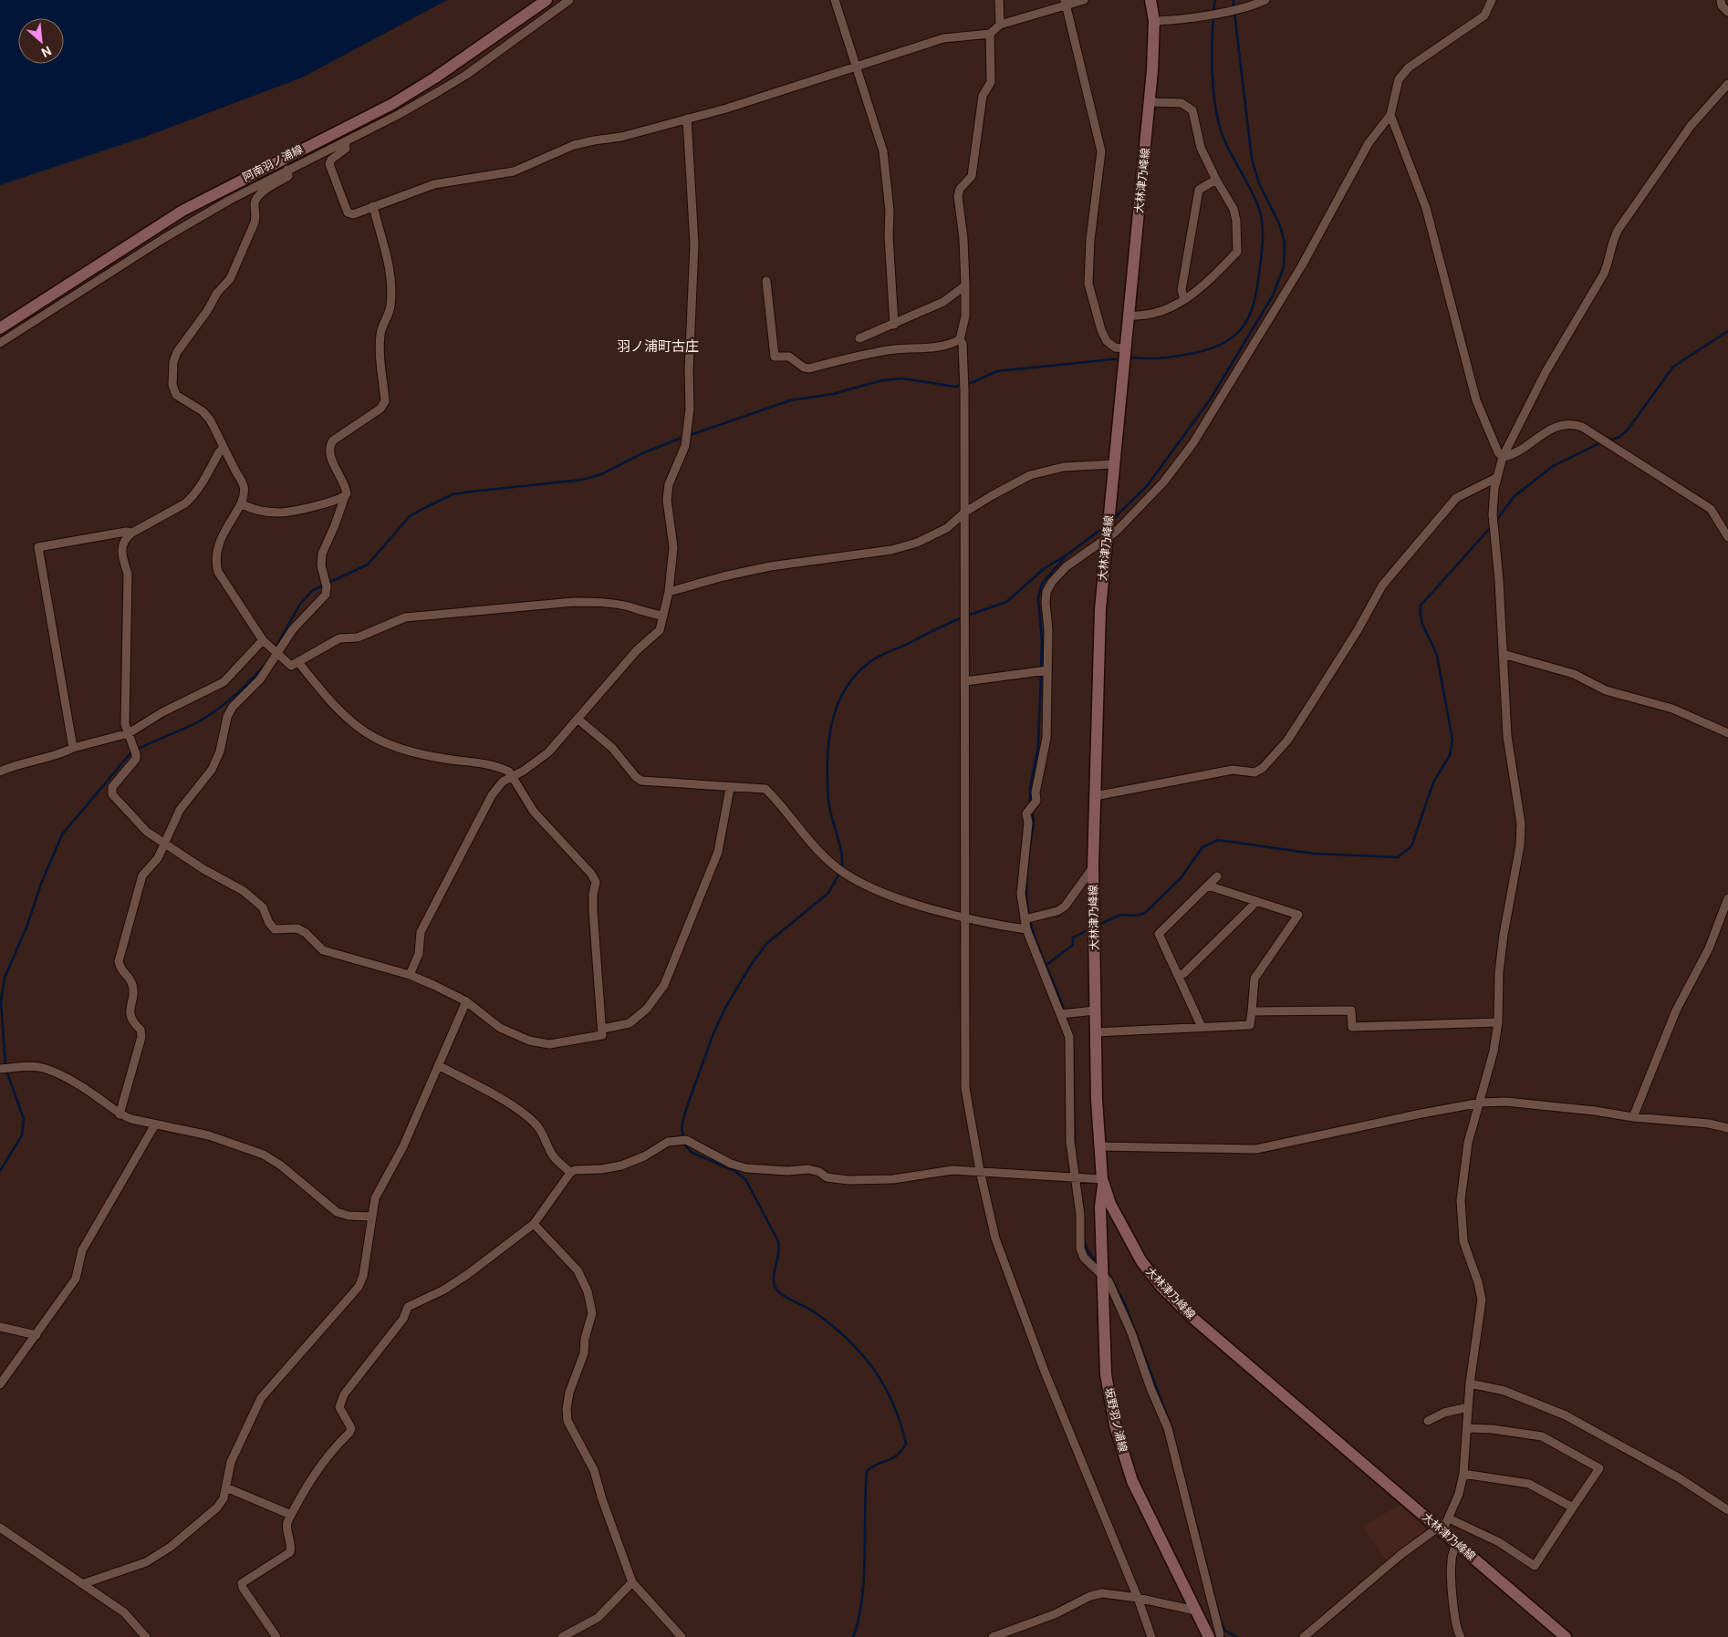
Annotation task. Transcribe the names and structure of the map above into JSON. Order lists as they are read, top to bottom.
{
  "streets": {
    "main road": ["阿南羽ノ浦線", "大林津乃峰線", "坂野羽ノ浦線"]
  },
  "crossings": [
    ["大林津乃峰線", "坂野羽ノ浦線"]
  ],
  "districts": ["羽ノ浦町古庄"],
  "north": "bottom right"
}
